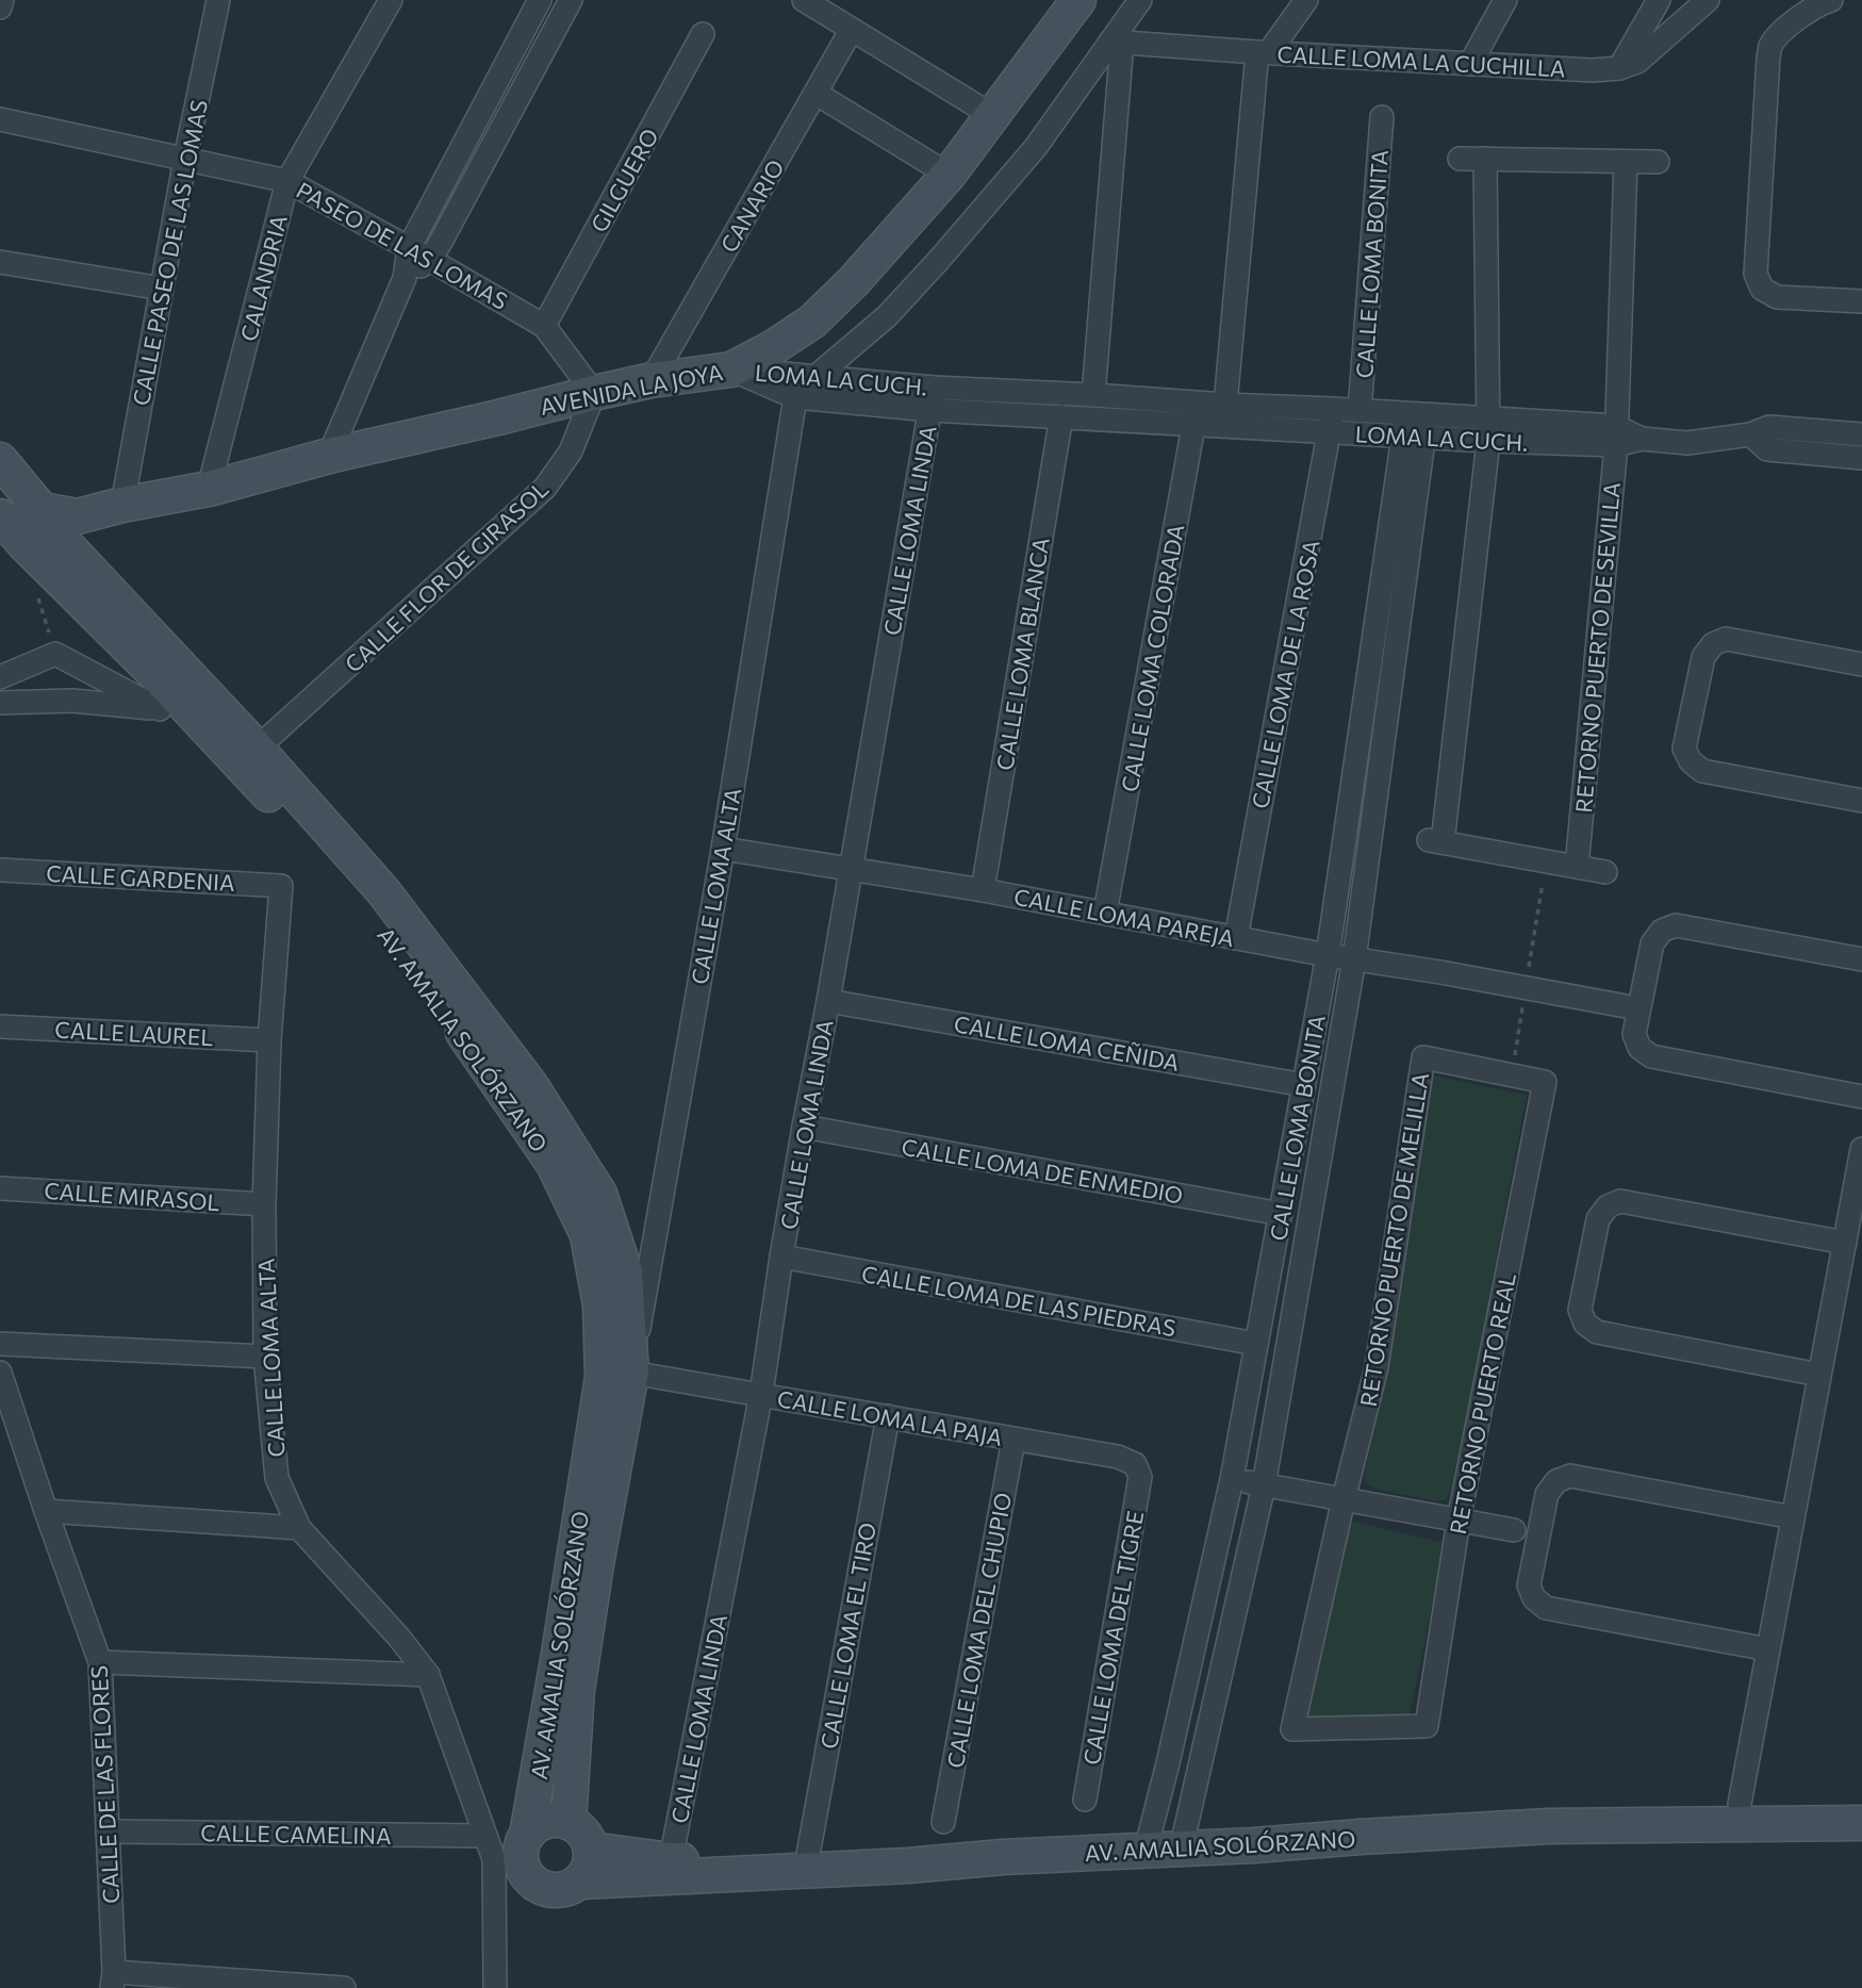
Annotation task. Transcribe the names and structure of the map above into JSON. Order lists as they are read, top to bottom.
{
  "streets": {
    "main road": ["AVENIDA LA JOYA", "AV. AMALIA SOLÓRZANO"],
    "street": [
      "CALLE LOMA LA CUCHILLA",
      "GILGUERO",
      "CANARIO",
      "PASEO DE LAS LOMAS",
      "CALLE PASEO DE LAS LOMAS",
      "CALLE LOMA BONITA",
      "CALANDRIA",
      "LOMA LA CUCH.",
      "CALLE LOMA LINDA",
      "CALLE FLOR DE GIRASOL",
      "RETORNO PUERTO DE SEVILLA",
      "CALLE LOMA BLANCA",
      "CALLE LOMA COLORADA",
      "CALLE LOMA DE LA ROSA",
      "CALLE GARDENIA",
      "CALLE LOMA ALTA",
      "CALLE LOMA PAREJA",
      "CALLE LAUREL",
      "CALLE LOMA CEÑIDA",
      "CALLE LOMA DE ENMEDIO",
      "CALLE MIRASOL",
      "RETORNO PUERTO DE MELILLA",
      "CALLE LOMA DE LAS PIEDRAS",
      "RETORNO PUERTO REAL",
      "CALLE LOMA LA PAJA",
      "CALLE LOMA DEL CHUPIO",
      "CALLE LOMA EL TIRO",
      "CALLE LOMA DEL TIGRE",
      "CALLE DE LAS FLORES",
      "CALLE CAMELINA"
    ]
  },
  "crossings": [
    ["GILGUERO", "PASEO DE LAS LOMAS"],
    ["CANARIO", "AVENIDA LA JOYA"],
    ["PASEO DE LAS LOMAS", "CALLE PASEO DE LAS LOMAS"],
    ["PASEO DE LAS LOMAS", "CALANDRIA"],
    ["PASEO DE LAS LOMAS", "AVENIDA LA JOYA"],
    ["PASEO DE LAS LOMAS", "CALLE FLOR DE GIRASOL"],
    ["CALLE PASEO DE LAS LOMAS", "AVENIDA LA JOYA"],
    ["CALLE LOMA BONITA", "LOMA LA CUCH."],
    ["CALLE LOMA BONITA", "CALLE LOMA PAREJA"],
    ["CALLE LOMA BONITA", "AV. AMALIA SOLÓRZANO"],
    ["CALLE LOMA BONITA", "CALLE LOMA CEÑIDA"],
    ["CALLE LOMA BONITA", "CALLE LOMA DE ENMEDIO"],
    ["CALLE LOMA BONITA", "CALLE LOMA DE LAS PIEDRAS"],
    ["CALANDRIA", "AVENIDA LA JOYA"],
    ["LOMA LA CUCH.", "AVENIDA LA JOYA"],
    ["LOMA LA CUCH.", "CALLE LOMA LINDA"],
    ["LOMA LA CUCH.", "RETORNO PUERTO DE SEVILLA"],
    ["LOMA LA CUCH.", "CALLE LOMA BLANCA"],
    ["LOMA LA CUCH.", "CALLE LOMA COLORADA"],
    ["LOMA LA CUCH.", "CALLE LOMA DE LA ROSA"],
    ["LOMA LA CUCH.", "CALLE LOMA ALTA"],
    ["AVENIDA LA JOYA", "CALLE FLOR DE GIRASOL"],
    ["AVENIDA LA JOYA", "AV. AMALIA SOLÓRZANO"],
    ["CALLE LOMA LINDA", "CALLE LOMA PAREJA"],
    ["CALLE LOMA LINDA", "AV. AMALIA SOLÓRZANO"],
    ["CALLE LOMA LINDA", "CALLE LOMA CEÑIDA"],
    ["CALLE LOMA LINDA", "CALLE LOMA DE ENMEDIO"],
    ["CALLE LOMA LINDA", "CALLE LOMA DE LAS PIEDRAS"],
    ["CALLE LOMA LINDA", "CALLE LOMA LA PAJA"],
    ["CALLE LOMA BLANCA", "CALLE LOMA PAREJA"],
    ["CALLE LOMA COLORADA", "CALLE LOMA PAREJA"],
    ["CALLE LOMA DE LA ROSA", "CALLE LOMA PAREJA"],
    ["CALLE GARDENIA", "CALLE LOMA ALTA"],
    ["CALLE LOMA ALTA", "CALLE LOMA PAREJA"],
    ["CALLE LOMA ALTA", "CALLE LAUREL"],
    ["CALLE LOMA ALTA", "AV. AMALIA SOLÓRZANO"],
    ["CALLE LOMA ALTA", "CALLE MIRASOL"],
    ["CALLE LOMA ALTA", "CALLE LOMA LA PAJA"],
    ["CALLE LOMA ALTA", "CALLE CAMELINA"],
    ["AV. AMALIA SOLÓRZANO", "CALLE LOMA LA PAJA"],
    ["AV. AMALIA SOLÓRZANO", "CALLE LOMA EL TIRO"],
    ["RETORNO PUERTO DE MELILLA", "RETORNO PUERTO REAL"],
    ["CALLE LOMA LA PAJA", "CALLE LOMA DEL CHUPIO"],
    ["CALLE LOMA LA PAJA", "CALLE LOMA EL TIRO"],
    ["CALLE LOMA LA PAJA", "CALLE LOMA DEL TIGRE"],
    ["CALLE DE LAS FLORES", "CALLE CAMELINA"]
  ]
}
